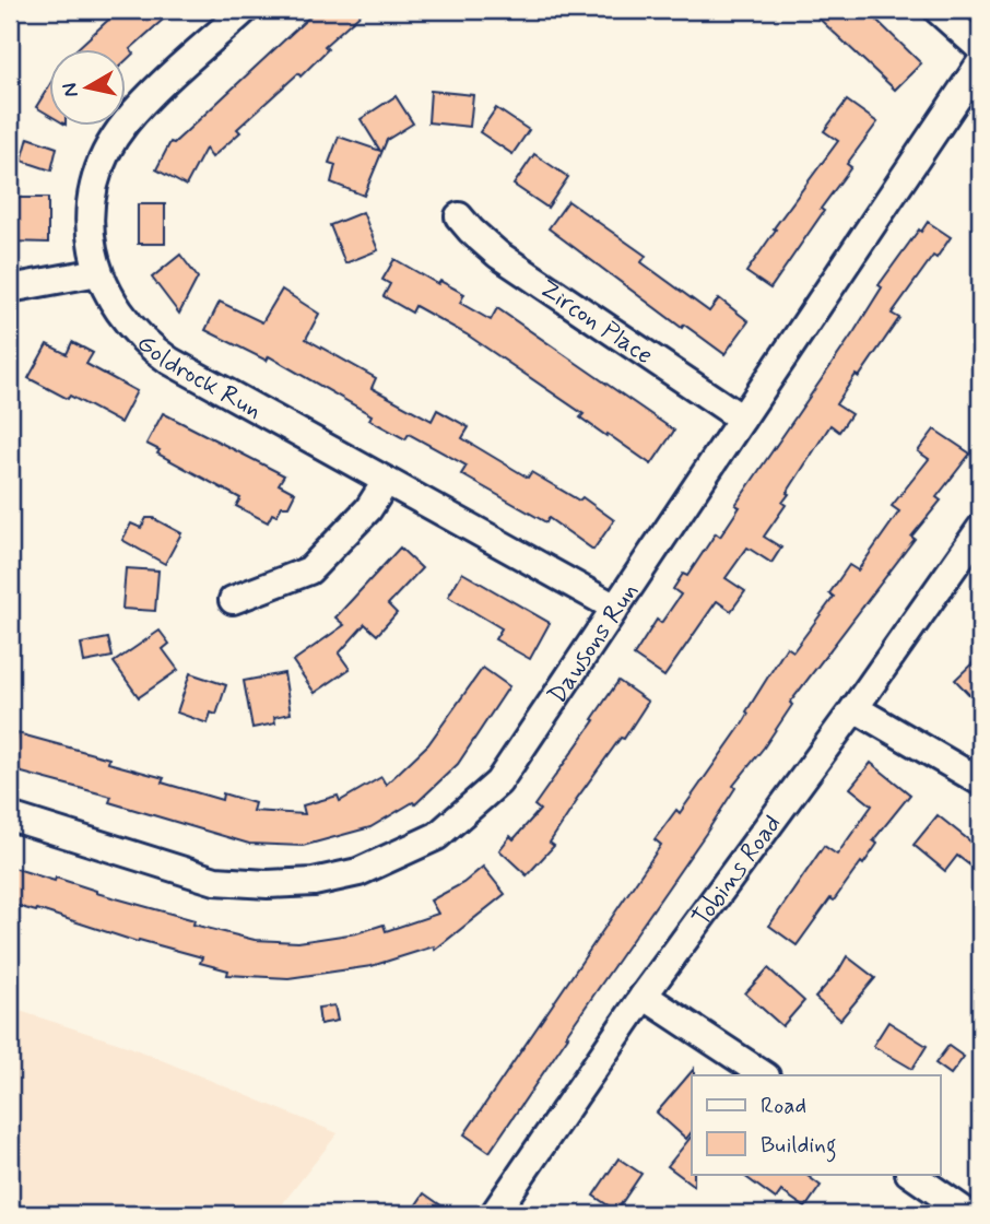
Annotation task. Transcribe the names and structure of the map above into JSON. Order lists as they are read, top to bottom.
{
  "streets": {
    "street": [
      "Zircon Place",
      "Goldrock Run",
      "Dawsons Run",
      "Tobins Road"
    ]
  },
  "crossings": [
    ["Zircon Place", "Dawsons Run"],
    ["Goldrock Run", "Dawsons Run"]
  ],
  "legend": ["Road", "Building"],
  "north": "left"
}
